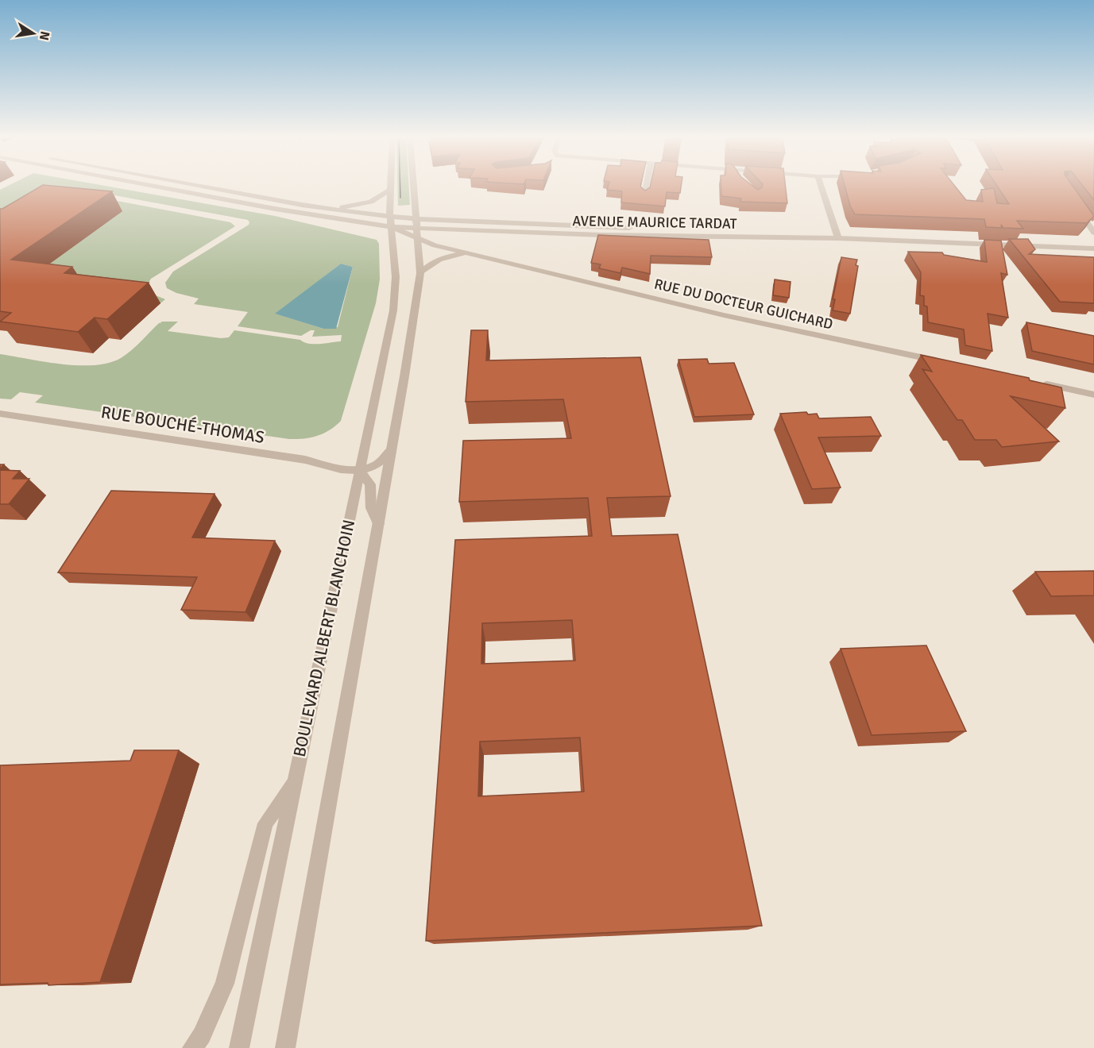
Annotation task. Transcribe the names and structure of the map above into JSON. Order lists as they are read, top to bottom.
{
  "streets": {
    "street": [
      "AVENUE MAURICE TARDAT",
      "RUE DU DOCTEUR GUICHARD",
      "RUE BOUCHÉ-THOMAS",
      "BOULEVARD ALBERT BLANCHOIN"
    ]
  },
  "crossings": [
    ["AVENUE MAURICE TARDAT", "RUE DU DOCTEUR GUICHARD"],
    ["AVENUE MAURICE TARDAT", "BOULEVARD ALBERT BLANCHOIN"],
    ["RUE DU DOCTEUR GUICHARD", "BOULEVARD ALBERT BLANCHOIN"],
    ["RUE BOUCHÉ-THOMAS", "BOULEVARD ALBERT BLANCHOIN"]
  ],
  "north": "right"
}
